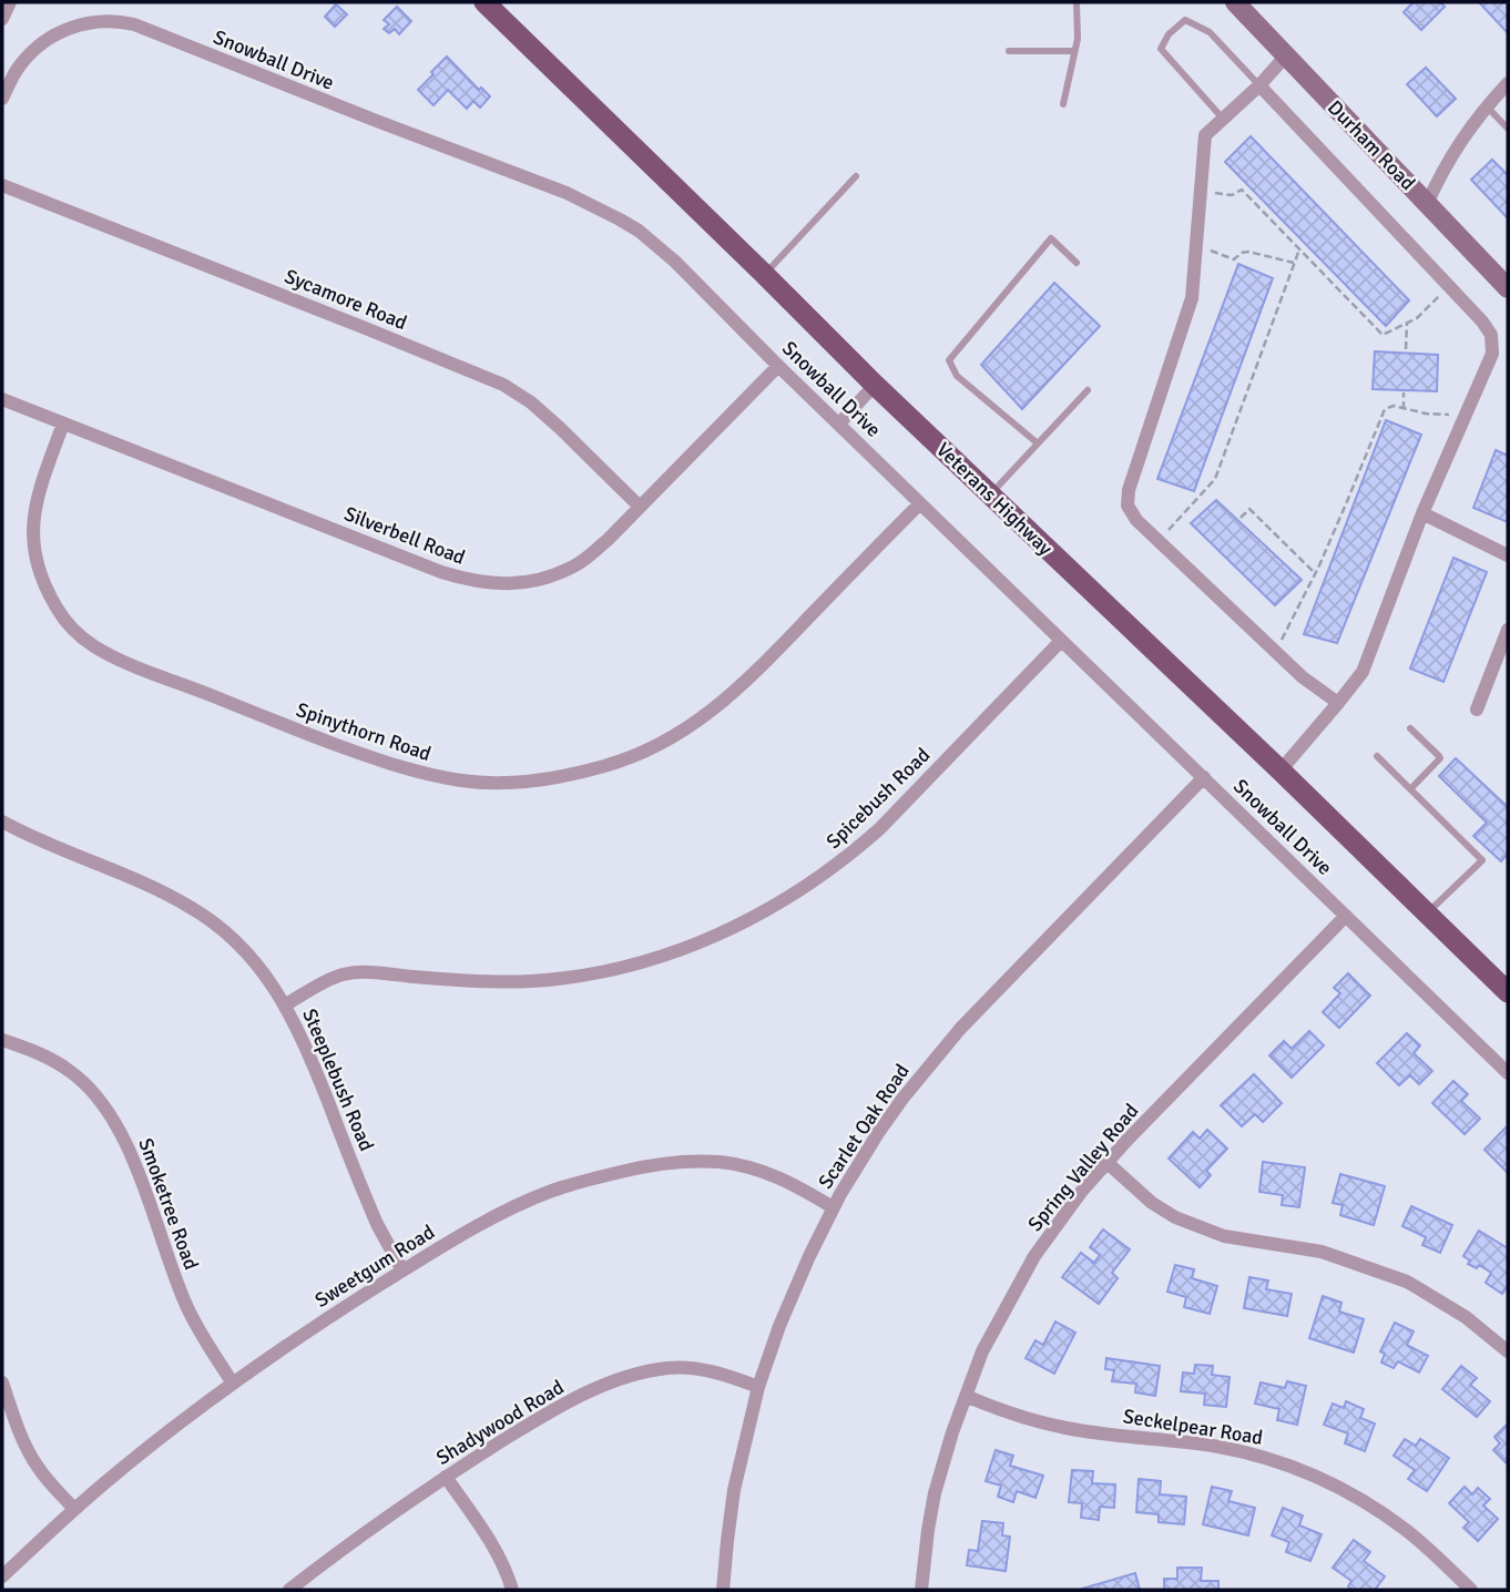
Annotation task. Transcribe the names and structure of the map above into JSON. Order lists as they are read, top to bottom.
{
  "streets": {
    "main road": ["Durham Road", "Veterans Highway"],
    "street": [
      "Snowball Drive",
      "Sycamore Road",
      "Silverbell Road",
      "Spinythorn Road",
      "Spicebush Road",
      "Steeplebush Road",
      "Scarlet Oak Road",
      "Spring Valley Road",
      "Smoketree Road",
      "Sweetgum Road",
      "Shadywood Road",
      "Seckelpear Road"
    ]
  },
  "crossings": [
    ["Snowball Drive", "Silverbell Road"],
    ["Snowball Drive", "Spinythorn Road"],
    ["Snowball Drive", "Spicebush Road"],
    ["Snowball Drive", "Scarlet Oak Road"],
    ["Snowball Drive", "Spring Valley Road"],
    ["Sycamore Road", "Silverbell Road"],
    ["Silverbell Road", "Spinythorn Road"],
    ["Spicebush Road", "Steeplebush Road"],
    ["Steeplebush Road", "Sweetgum Road"],
    ["Scarlet Oak Road", "Sweetgum Road"],
    ["Scarlet Oak Road", "Shadywood Road"],
    ["Spring Valley Road", "Seckelpear Road"],
    ["Smoketree Road", "Sweetgum Road"]
  ]
}
